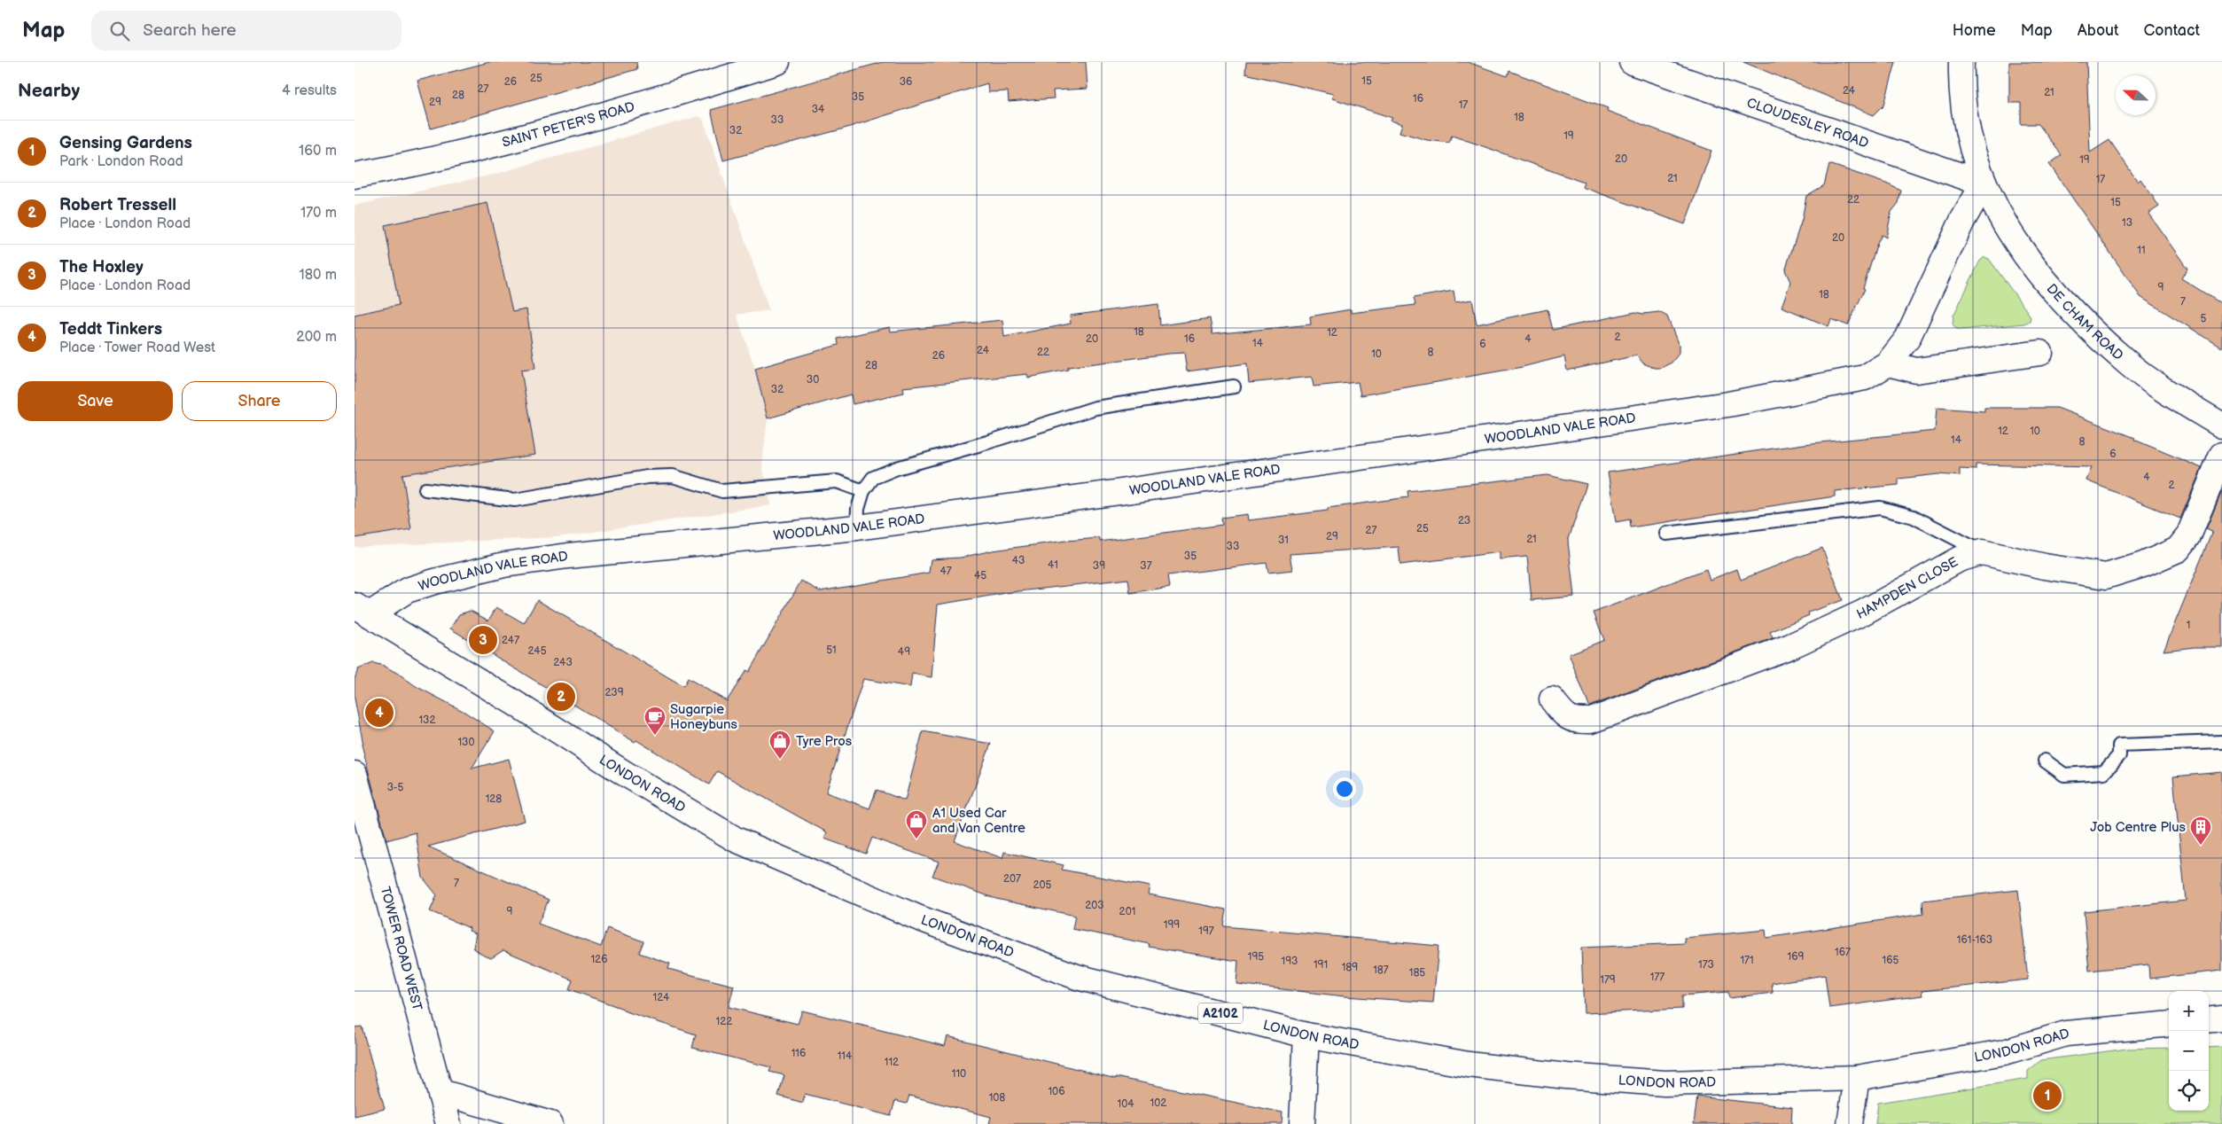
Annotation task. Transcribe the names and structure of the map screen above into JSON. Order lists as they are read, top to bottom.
{
  "streets": {
    "street": [
      "CLOUDESLEY ROAD",
      "SAINT PETER'S ROAD",
      "DE CHAM ROAD",
      "WOODLAND VALE ROAD",
      "HAMPDEN CLOSE",
      "LONDON ROAD",
      "TOWER ROAD WEST",
      "A2102"
    ]
  },
  "crossings": [
    ["CLOUDESLEY ROAD", "DE CHAM ROAD"],
    ["WOODLAND VALE ROAD", "LONDON ROAD"]
  ],
  "places": {
    "cafe": ["Sugarpie Honeybuns"],
    "shop": ["Tyre Pros", "A1 Used Car and Van Centre"],
    "building": ["Job Centre Plus"]
  },
  "house_numbers": [
    "25",
    "15",
    "26",
    "36",
    "27",
    "24",
    "21",
    "28",
    "35",
    "16",
    "29",
    "17",
    "34",
    "18",
    "33",
    "32",
    "19",
    "20",
    "19",
    "21",
    "17",
    "22",
    "15",
    "13",
    "20",
    "11",
    "9",
    "18",
    "7",
    "5",
    "18",
    "12",
    "2",
    "20",
    "16",
    "4",
    "14",
    "6",
    "24",
    "22",
    "8",
    "10",
    "26",
    "28",
    "30",
    "32",
    "12",
    "10",
    "14",
    "8",
    "6",
    "4",
    "2",
    "23",
    "25",
    "27",
    "29",
    "21",
    "31",
    "33",
    "35",
    "43",
    "41",
    "39",
    "37",
    "47",
    "45",
    "1",
    "247",
    "51",
    "245",
    "49",
    "243",
    "239",
    "132",
    "130",
    "3-5",
    "128",
    "207",
    "7",
    "205",
    "203",
    "9",
    "201",
    "199",
    "197",
    "161-163",
    "167",
    "195",
    "169",
    "126",
    "171",
    "165",
    "193",
    "191",
    "173",
    "189",
    "187",
    "185",
    "177",
    "179",
    "124",
    "122",
    "116",
    "114",
    "112",
    "110",
    "106",
    "108",
    "102",
    "104"
  ],
  "north": "left",
  "page": {
    "header": "Map",
    "search": "Search here",
    "nav": [
      "Home",
      "Map",
      "About",
      "Contact"
    ],
    "heading": ["Nearby", "4 results"],
    "list": [
      {
        "mark": "1",
        "name": "Gensing Gardens",
        "note": "Park · London Road",
        "value": "160 m"
      },
      {
        "mark": "2",
        "name": "Robert Tressell",
        "note": "Place · London Road",
        "value": "170 m"
      },
      {
        "mark": "3",
        "name": "The Hoxley",
        "note": "Place · London Road",
        "value": "180 m"
      },
      {
        "mark": "4",
        "name": "Teddt Tinkers",
        "note": "Place · Tower Road West",
        "value": "200 m"
      }
    ],
    "buttons": ["Save", "Share"],
    "pins": [
      "3",
      "2",
      "4",
      "1"
    ],
    "map_buttons": ["+", "−"]
  }
}
